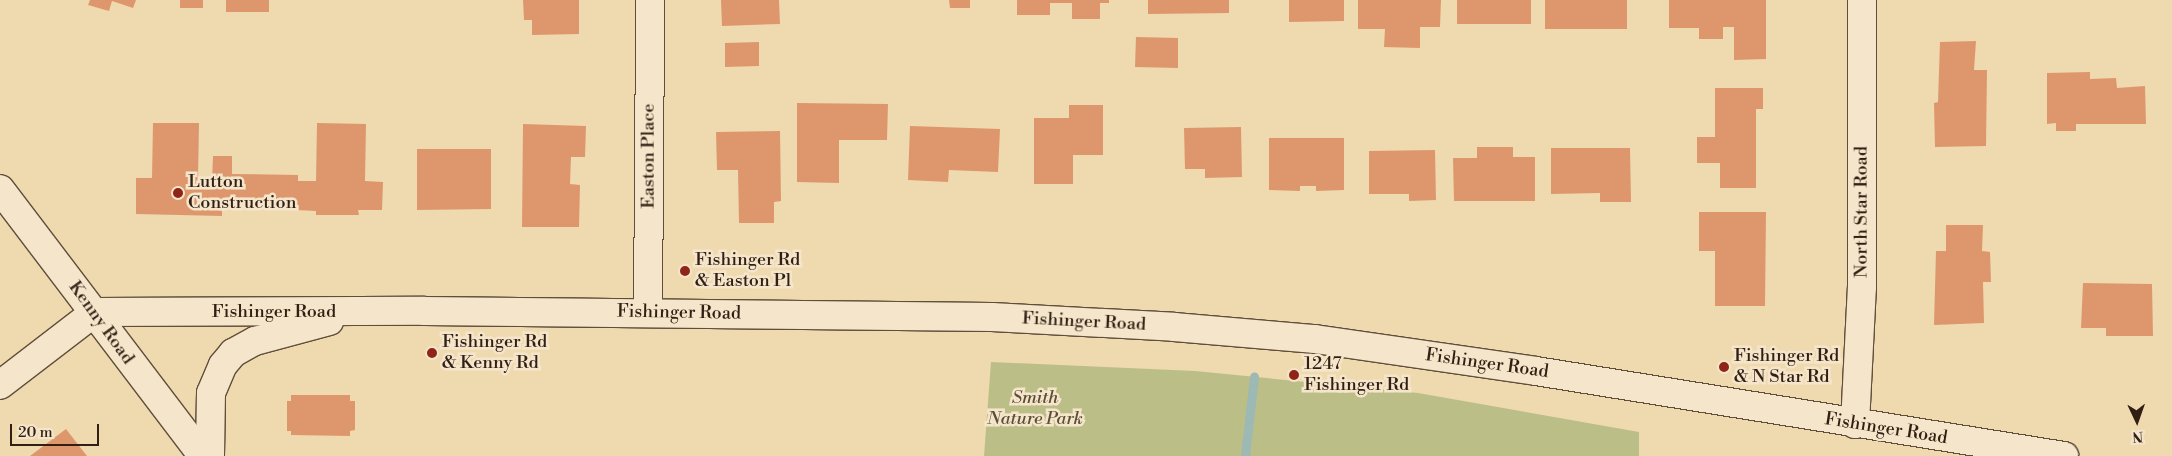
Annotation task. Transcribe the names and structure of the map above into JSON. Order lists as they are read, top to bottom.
{
  "streets": {
    "main road": [
      "Easton Place",
      "North Star Road",
      "Fishinger Road",
      "Kenny Road"
    ]
  },
  "crossings": [
    ["Easton Place", "Fishinger Road"],
    ["North Star Road", "Fishinger Road"],
    ["Fishinger Road", "Kenny Road"]
  ],
  "parks": ["Smith Nature Park"],
  "places": [
    "Lutton Construction",
    "Fishinger Rd & Easton Pl",
    "Fishinger Rd & Kenny Rd",
    "Fishinger Rd & N Star Rd",
    "1247 Fishinger Rd"
  ],
  "scale_bar": "20 m",
  "north": "bottom"
}
